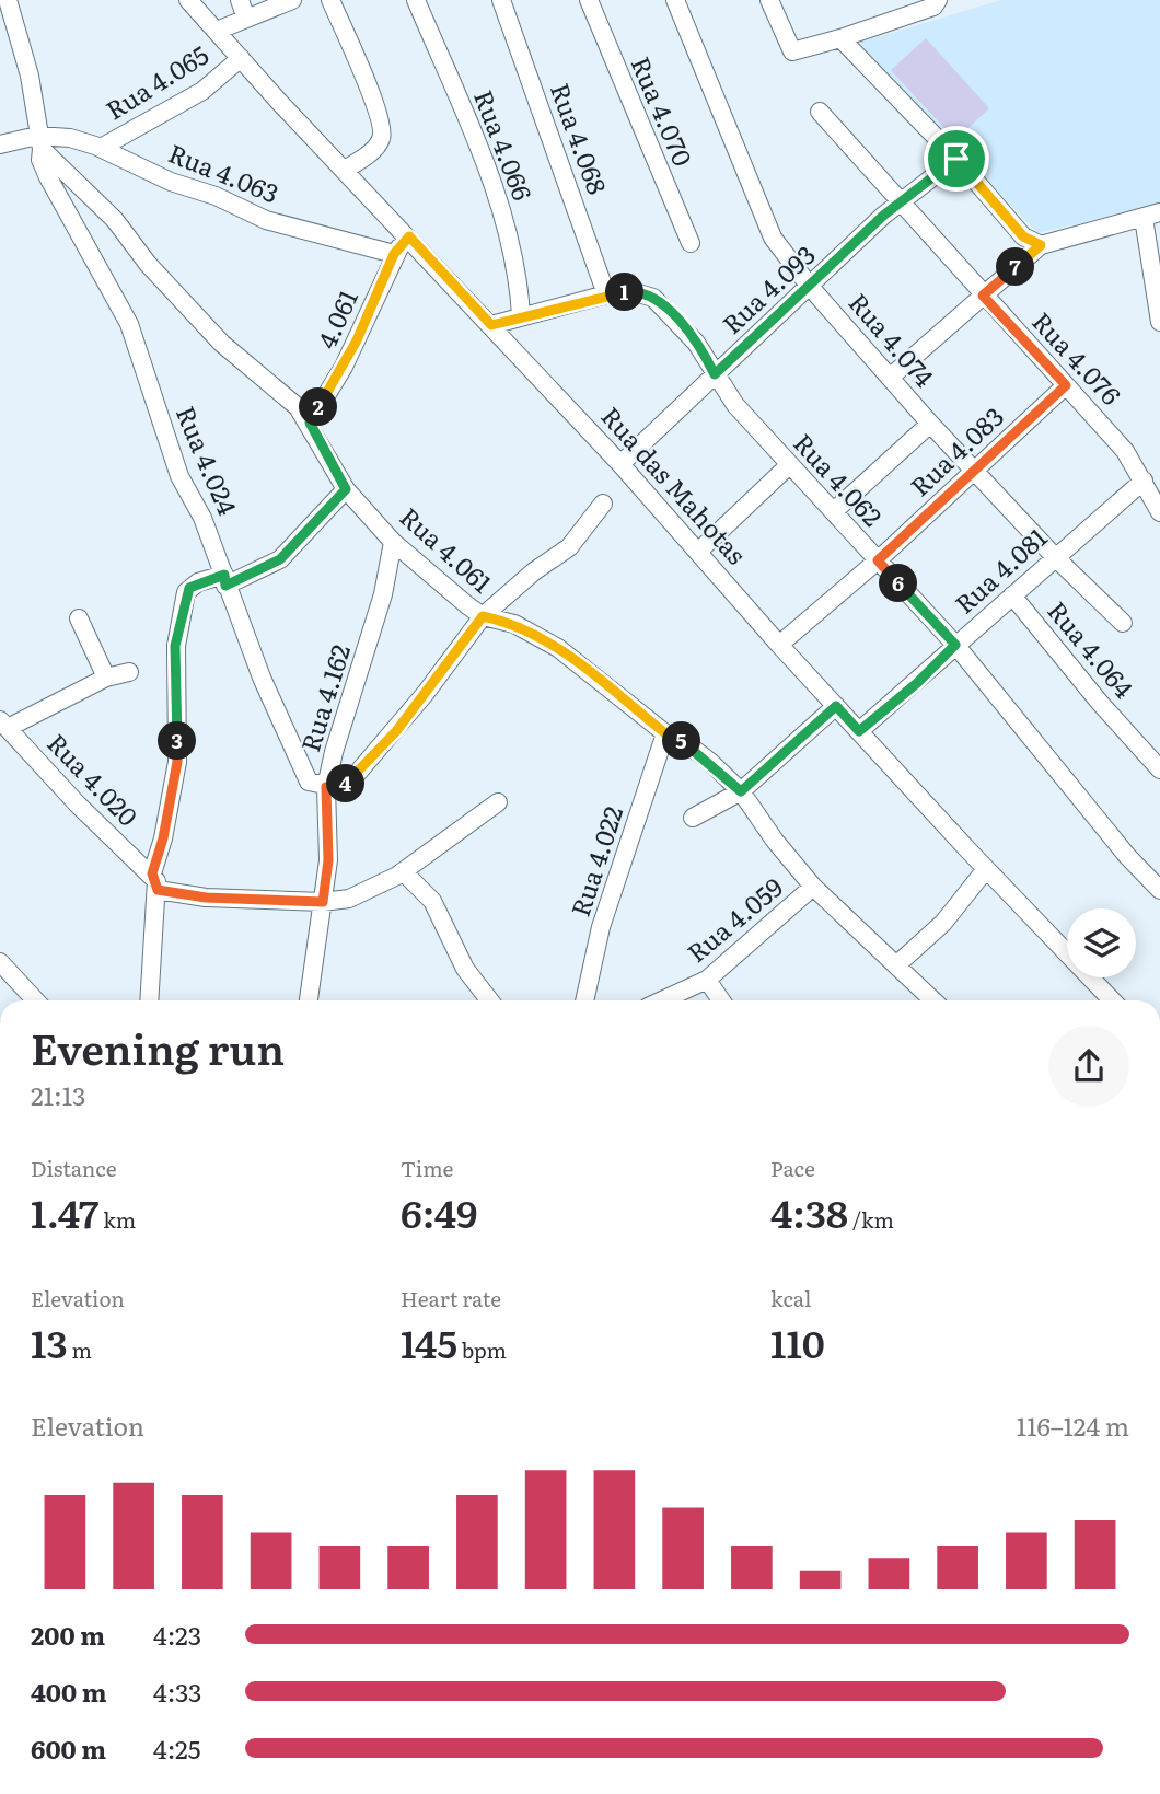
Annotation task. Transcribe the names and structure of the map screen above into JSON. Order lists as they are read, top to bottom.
{
  "streets": {
    "street": [
      "Rua 4.065",
      "Rua 4.070",
      "Rua 4.068",
      "Rua 4.066",
      "Rua 4.063",
      "Rua 4.093",
      "4.061",
      "Rua 4.074",
      "Rua 4.076",
      "Rua 4.083",
      "Rua 4.024",
      "Rua 4.062",
      "Rua das Mahotas",
      "Rua 4.061",
      "Rua 4.081",
      "Rua 4.064",
      "Rua 4.162",
      "Rua 4.020",
      "Rua 4.022",
      "Rua 4.059"
    ]
  },
  "crossings": [
    ["Rua 4.065", "Rua 4.063"],
    ["Rua 4.065", "Rua das Mahotas"],
    ["Rua 4.068", "Rua 4.062"],
    ["Rua 4.066", "Rua 4.062"],
    ["Rua 4.063", "4.061"],
    ["Rua 4.063", "Rua 4.024"],
    ["Rua 4.063", "Rua 4.061"],
    ["Rua 4.093", "Rua 4.074"],
    ["Rua 4.093", "Rua 4.076"],
    ["Rua 4.093", "Rua 4.062"],
    ["Rua 4.093", "Rua das Mahotas"],
    ["4.061", "Rua das Mahotas"],
    ["4.061", "Rua 4.061"],
    ["Rua 4.074", "Rua 4.083"],
    ["Rua 4.074", "Rua 4.081"],
    ["Rua 4.076", "Rua 4.083"],
    ["Rua 4.076", "Rua 4.081"],
    ["Rua 4.083", "Rua 4.062"],
    ["Rua 4.083", "Rua das Mahotas"],
    ["Rua 4.024", "Rua 4.061"],
    ["Rua 4.024", "Rua 4.162"],
    ["Rua 4.062", "Rua das Mahotas"],
    ["Rua 4.062", "Rua 4.081"],
    ["Rua das Mahotas", "Rua 4.081"],
    ["Rua 4.061", "Rua 4.162"],
    ["Rua 4.061", "Rua 4.022"],
    ["Rua 4.061", "Rua 4.059"],
    ["Rua 4.081", "Rua 4.064"]
  ],
  "page": {
    "pins": [
      "7",
      "1",
      "2",
      "6",
      "3",
      "5",
      "4"
    ],
    "heading": ["Evening run", "21:13"],
    "stats": [
      ["Distance", "1.47 km"],
      ["Time", "6:49"],
      ["Pace", "4:38 /km"],
      ["Elevation", "13 m"],
      ["Heart rate", "145 bpm"],
      ["kcal", "110"]
    ],
    "chart": ["Elevation", "116–124 m"],
    "list": [
      {
        "name": "200 m",
        "note": "4:23"
      },
      {
        "name": "400 m",
        "note": "4:33"
      },
      {
        "name": "600 m",
        "note": "4:25"
      }
    ]
  }
}
